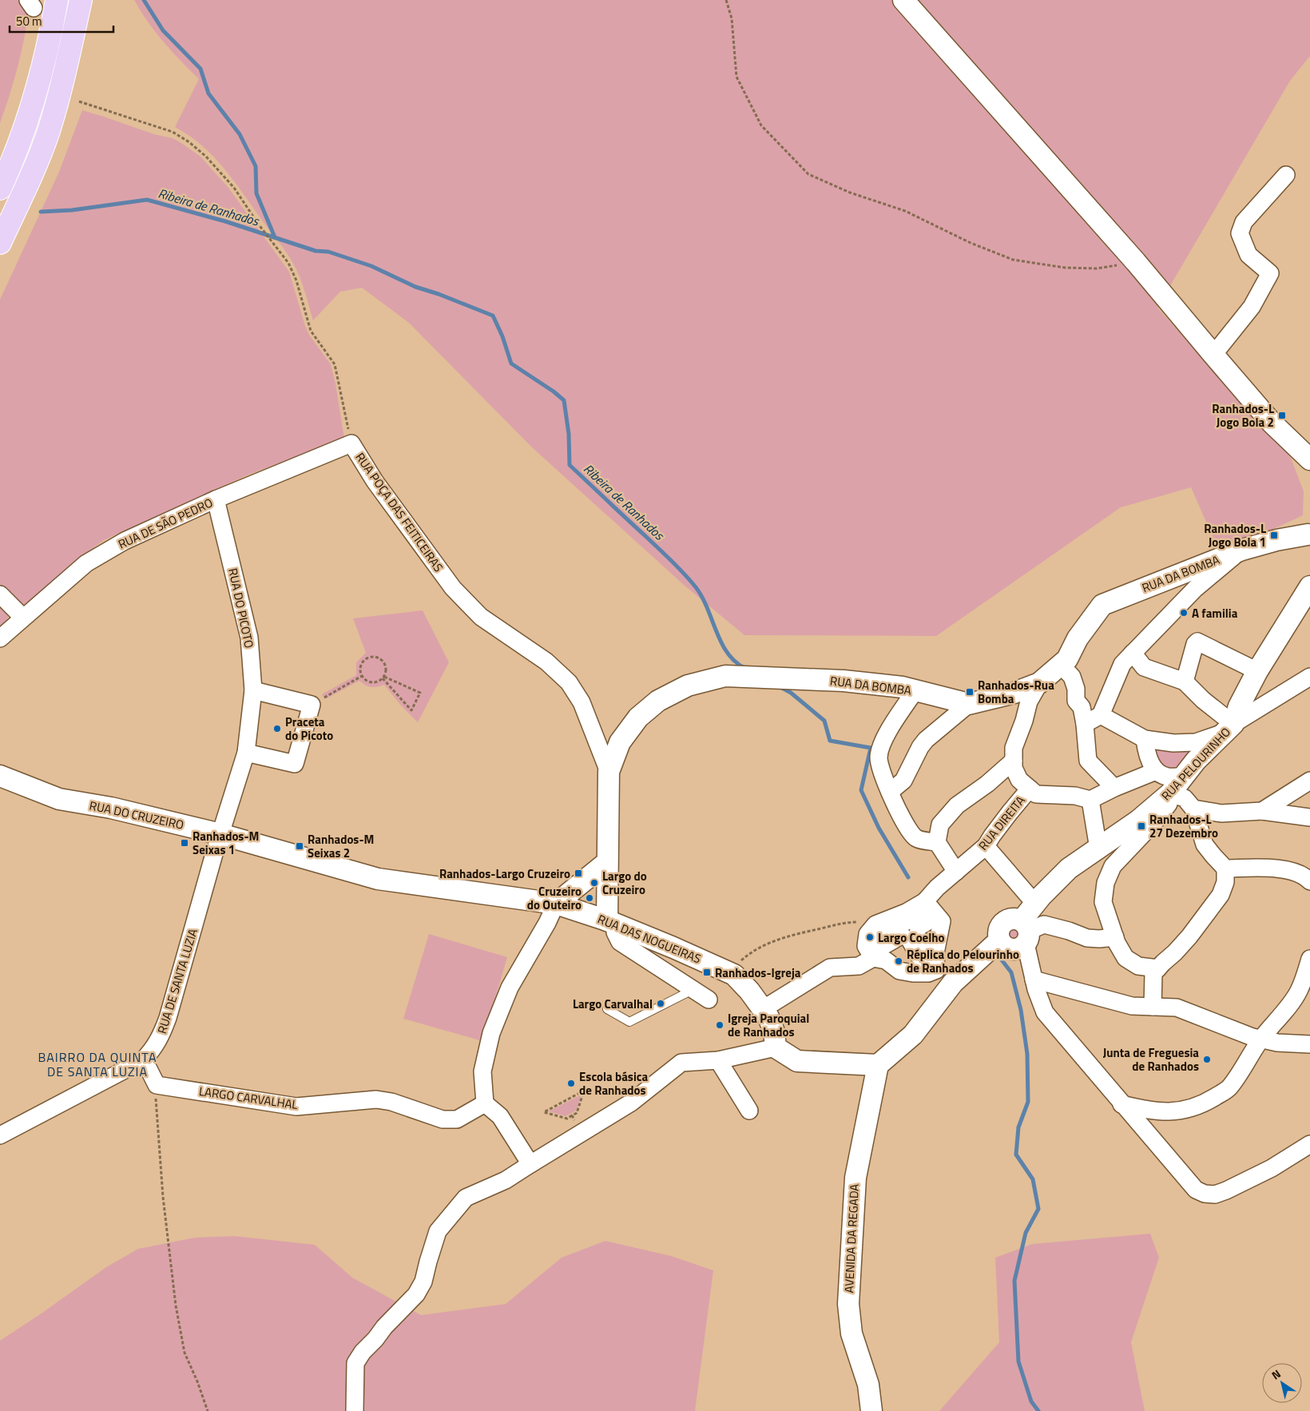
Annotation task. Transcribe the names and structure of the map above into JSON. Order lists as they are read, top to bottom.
{
  "streets": {
    "street": [
      "RUA POÇA DAS FEITICEIRAS",
      "RUA DE SÃO PEDRO",
      "RUA DA BOMBA",
      "RUA DO PICOTO",
      "RUA PELOURINHO",
      "RUA DO CRUZEIRO",
      "RUA DIREITA",
      "RUA DAS NOGUEIRAS",
      "RUA DE SANTA LUZIA",
      "LARGO CARVALHAL",
      "AVENIDA DA REGADA"
    ]
  },
  "crossings": [
    ["RUA POÇA DAS FEITICEIRAS", "RUA DE SÃO PEDRO"],
    ["RUA POÇA DAS FEITICEIRAS", "RUA DA BOMBA"],
    ["RUA DE SÃO PEDRO", "RUA DO PICOTO"],
    ["RUA DA BOMBA", "RUA DAS NOGUEIRAS"],
    ["RUA DO PICOTO", "RUA DO CRUZEIRO"],
    ["RUA DO PICOTO", "RUA DE SANTA LUZIA"],
    ["RUA DO CRUZEIRO", "RUA DAS NOGUEIRAS"],
    ["RUA DO CRUZEIRO", "RUA DE SANTA LUZIA"]
  ],
  "districts": ["BAIRRO DA QUINTA DE SANTA LUZIA"],
  "water": ["Ribeira de Ranhados"],
  "places": {
    "transit": [
      "Ranhados-L Jogo Bola 2",
      "Ranhados-L Jogo Bola 1",
      "Ranhados-Rua Bomba",
      "Ranhados-L 27 Dezembro",
      "Ranhados-M Seixas 1",
      "Ranhados-M Seixas 2",
      "Ranhados-Largo Cruzeiro",
      "Ranhados-Igreja"
    ],
    "other": [
      "A familia",
      "Praceta do Picoto",
      "Largo do Cruzeiro",
      "Cruzeiro do Outeiro",
      "Largo Coelho",
      "Réplica do Pelourinho de Ranhados",
      "Largo Carvalhal",
      "Igreja Paroquial de Ranhados",
      "Junta de Freguesia de Ranhados",
      "Escola básica de Ranhados"
    ]
  },
  "scale_bar": "50 m",
  "north": "top left"
}
